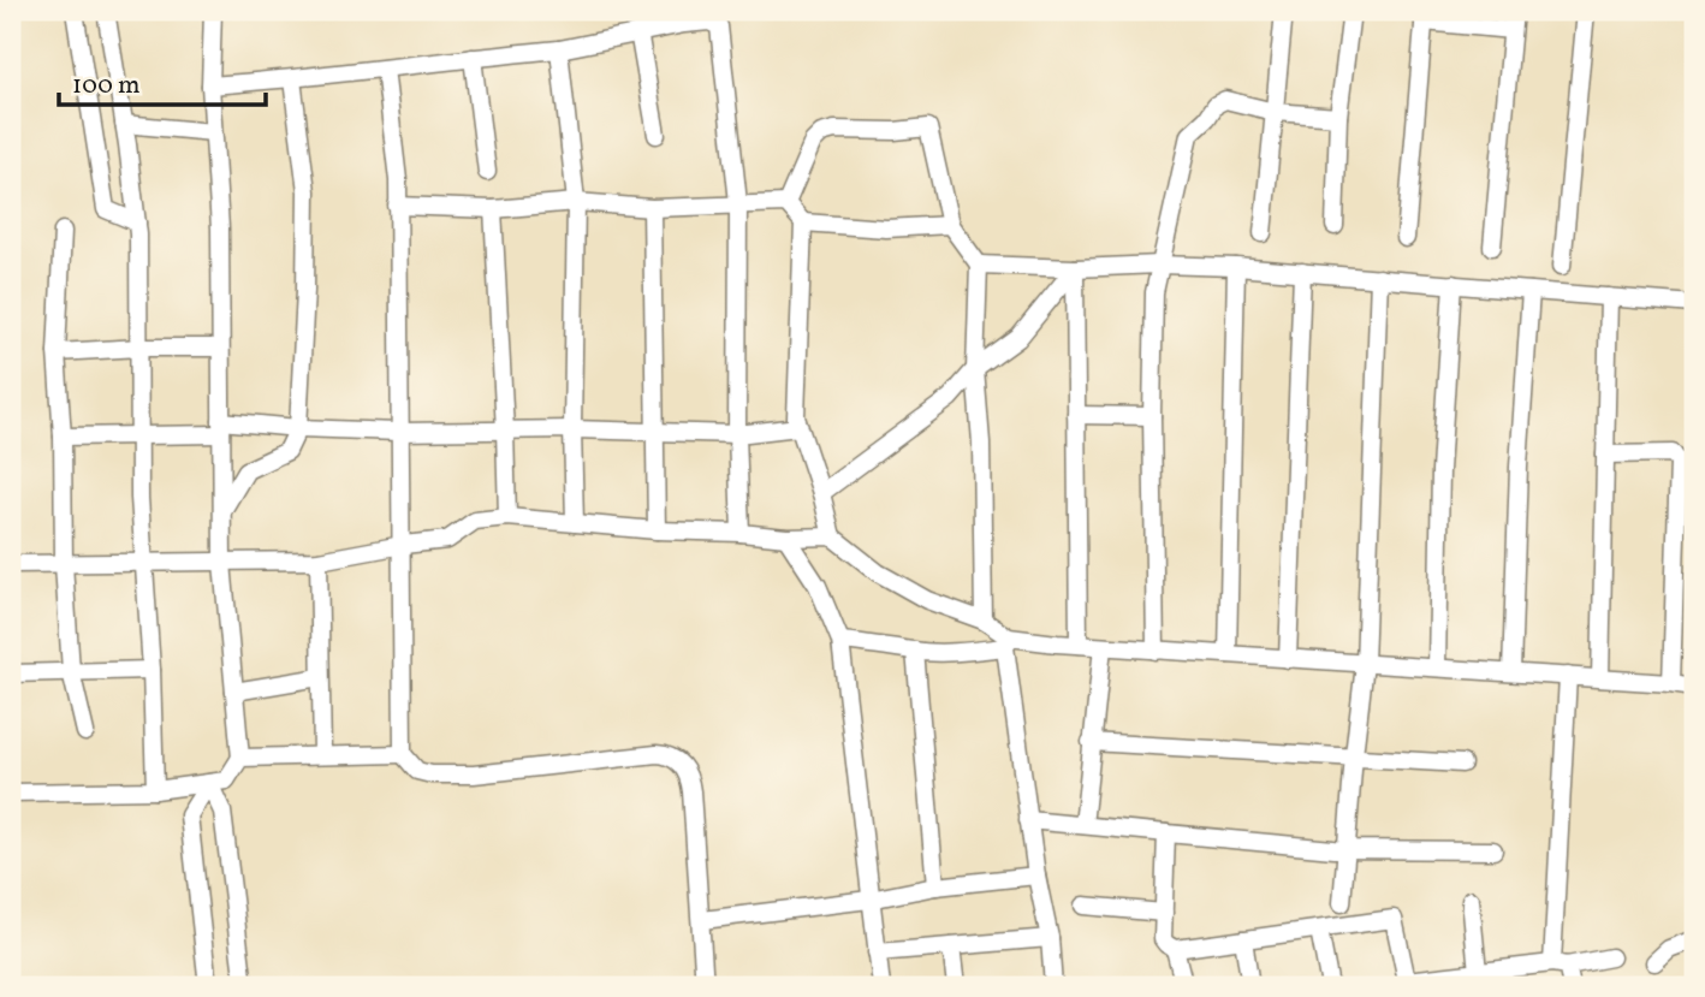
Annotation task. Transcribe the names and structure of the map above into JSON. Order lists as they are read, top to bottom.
{
  "scale_bar": "100 m"
}
